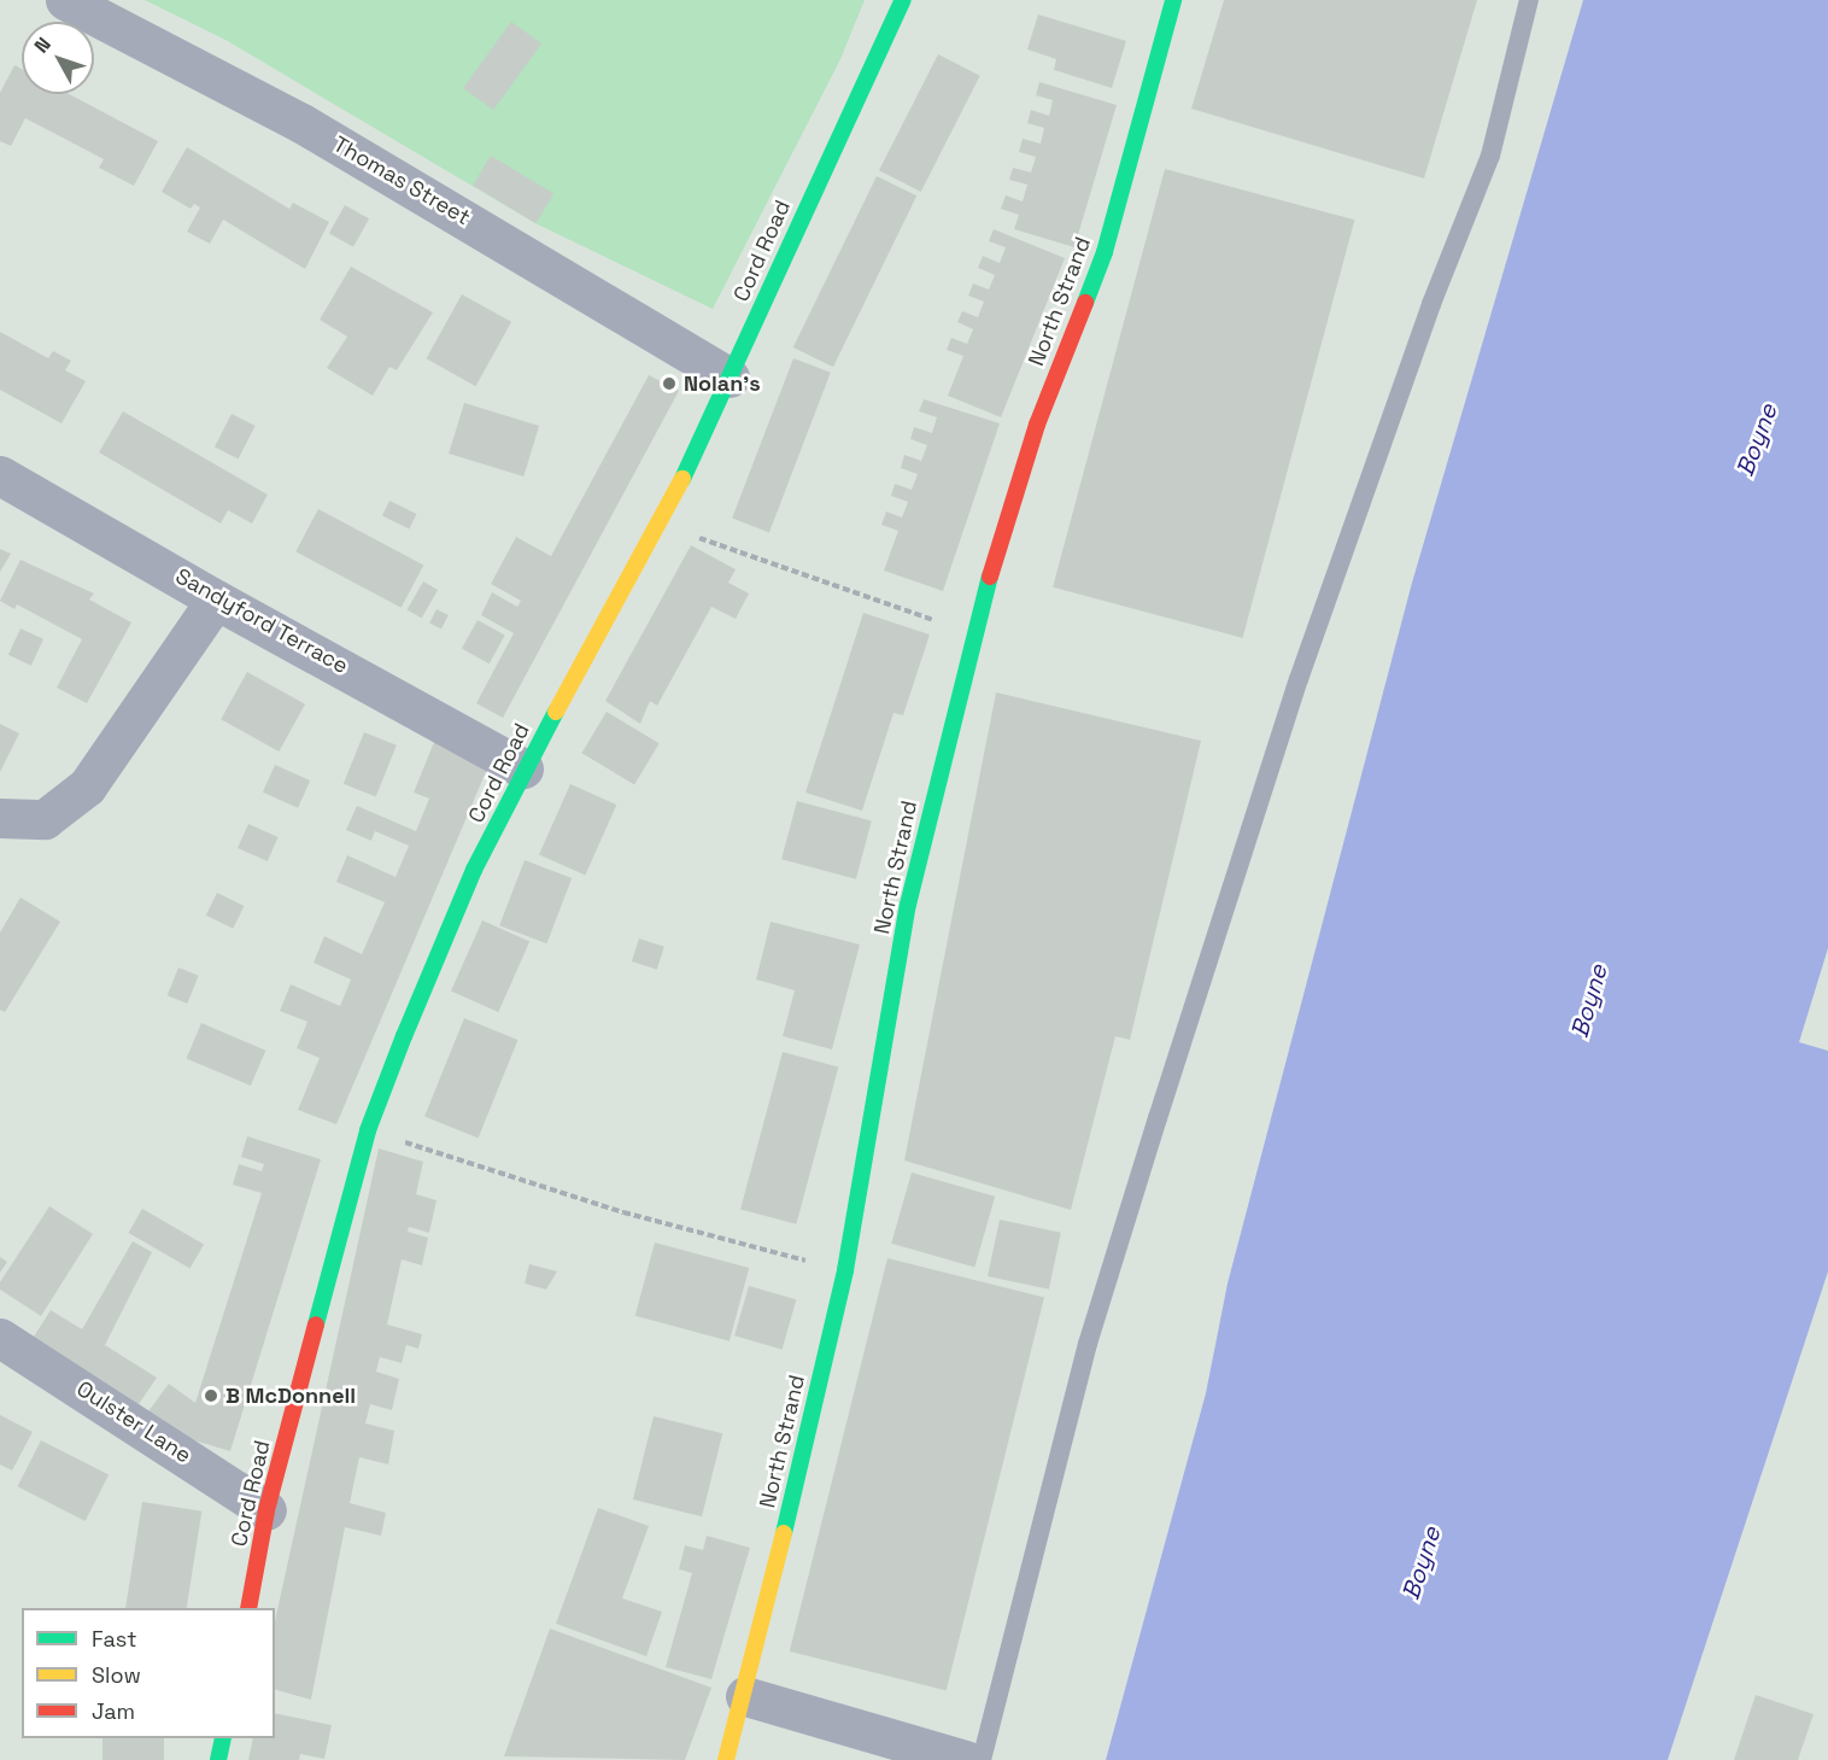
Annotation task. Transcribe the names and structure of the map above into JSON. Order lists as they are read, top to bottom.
{
  "streets": {
    "main road": ["Cord Road", "North Strand"],
    "street": ["Thomas Street", "Sandyford Terrace", "Oulster Lane"]
  },
  "crossings": [
    ["Thomas Street", "Cord Road"],
    ["Cord Road", "Sandyford Terrace"],
    ["Cord Road", "Oulster Lane"]
  ],
  "water": ["Boyne"],
  "places": ["Nolan’s", "B McDonnell"],
  "legend": ["Fast", "Slow", "Jam"],
  "north": "top left"
}
